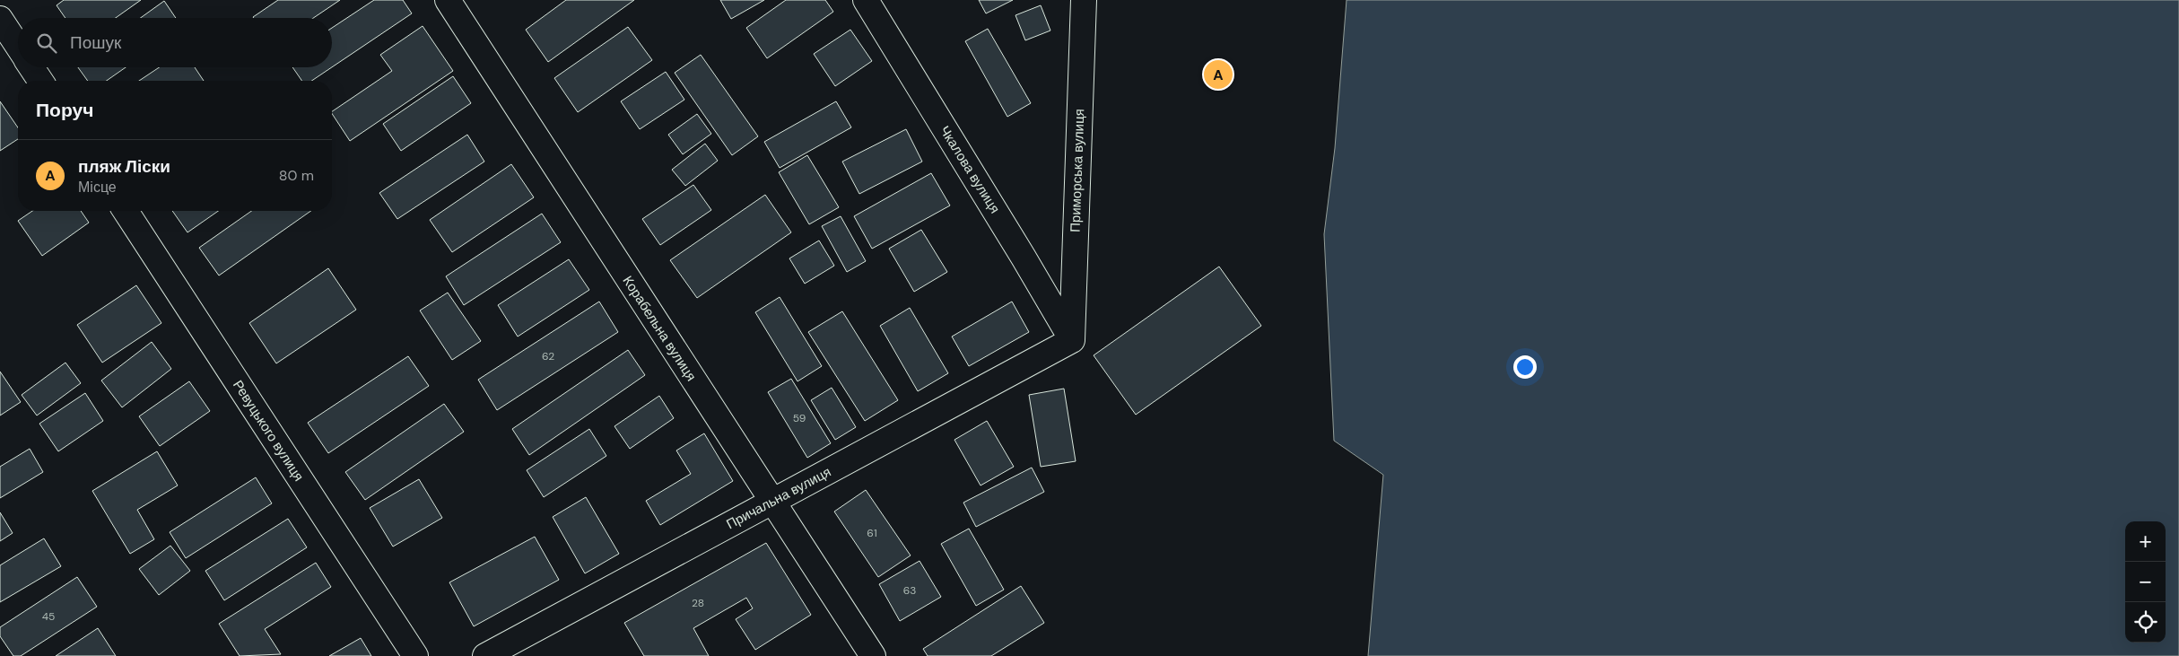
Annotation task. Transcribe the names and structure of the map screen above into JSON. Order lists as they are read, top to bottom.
{
  "streets": {
    "street": [
      "Чкалова вулиця",
      "Приморська вулиця",
      "Корабельна вулиця",
      "Ревуцького вулиця",
      "Причальна вулиця"
    ]
  },
  "crossings": [
    ["Чкалова вулиця", "Приморська вулиця"],
    ["Чкалова вулиця", "Причальна вулиця"],
    ["Приморська вулиця", "Причальна вулиця"],
    ["Корабельна вулиця", "Причальна вулиця"]
  ],
  "house_numbers": [
    "62",
    "59",
    "61",
    "63",
    "28",
    "45"
  ],
  "page": {
    "search": "Пошук",
    "pins": "A",
    "heading": "Поруч",
    "list": [
      {
        "mark": "A",
        "name": "пляж Ліски",
        "note": "Місце",
        "value": "80 m"
      }
    ],
    "map_buttons": ["+", "−"]
  }
}
